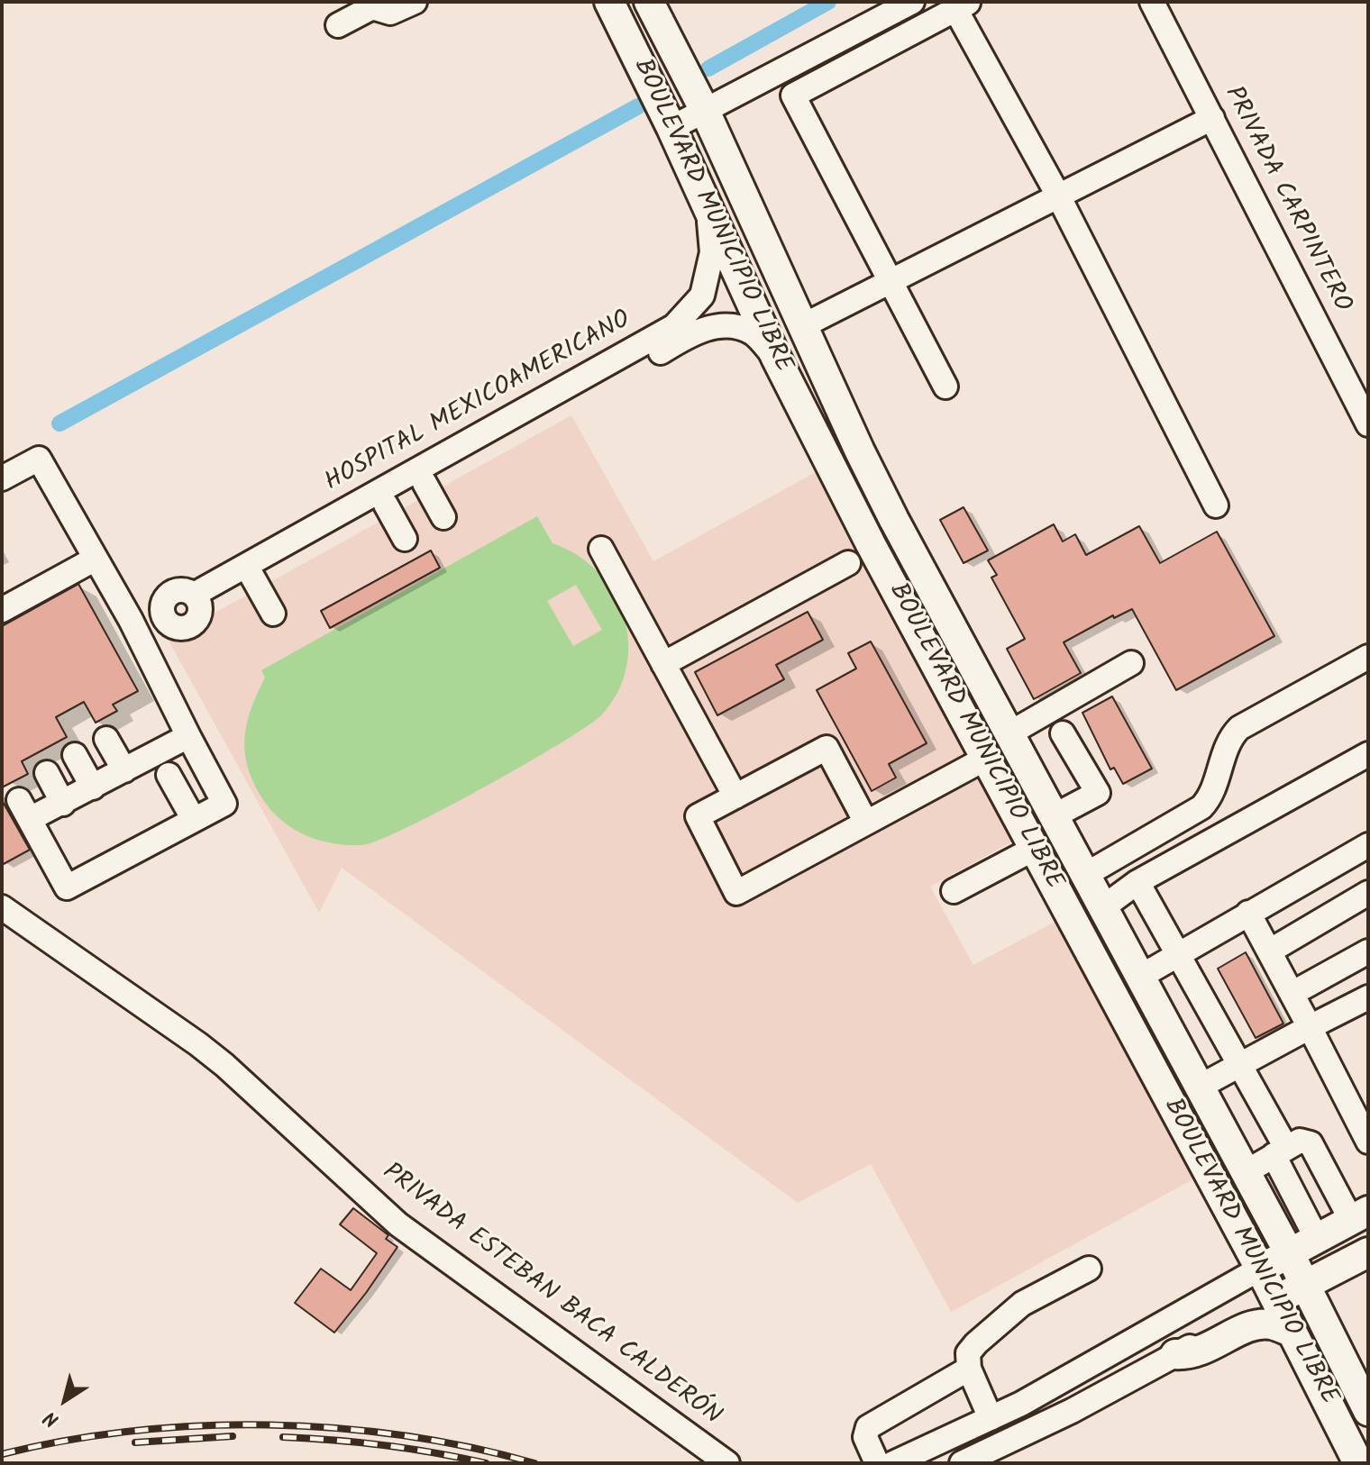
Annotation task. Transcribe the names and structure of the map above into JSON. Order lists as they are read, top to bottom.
{
  "streets": {
    "main road": ["BOULEVARD MUNICIPIO LIBRE"],
    "street": ["PRIVADA CARPINTERO", "HOSPITAL MEXICOAMERICANO", "PRIVADA ESTEBAN BACA CALDERÓN"]
  },
  "crossings": [
    ["BOULEVARD MUNICIPIO LIBRE", "HOSPITAL MEXICOAMERICANO"]
  ],
  "north": "bottom left"
}
